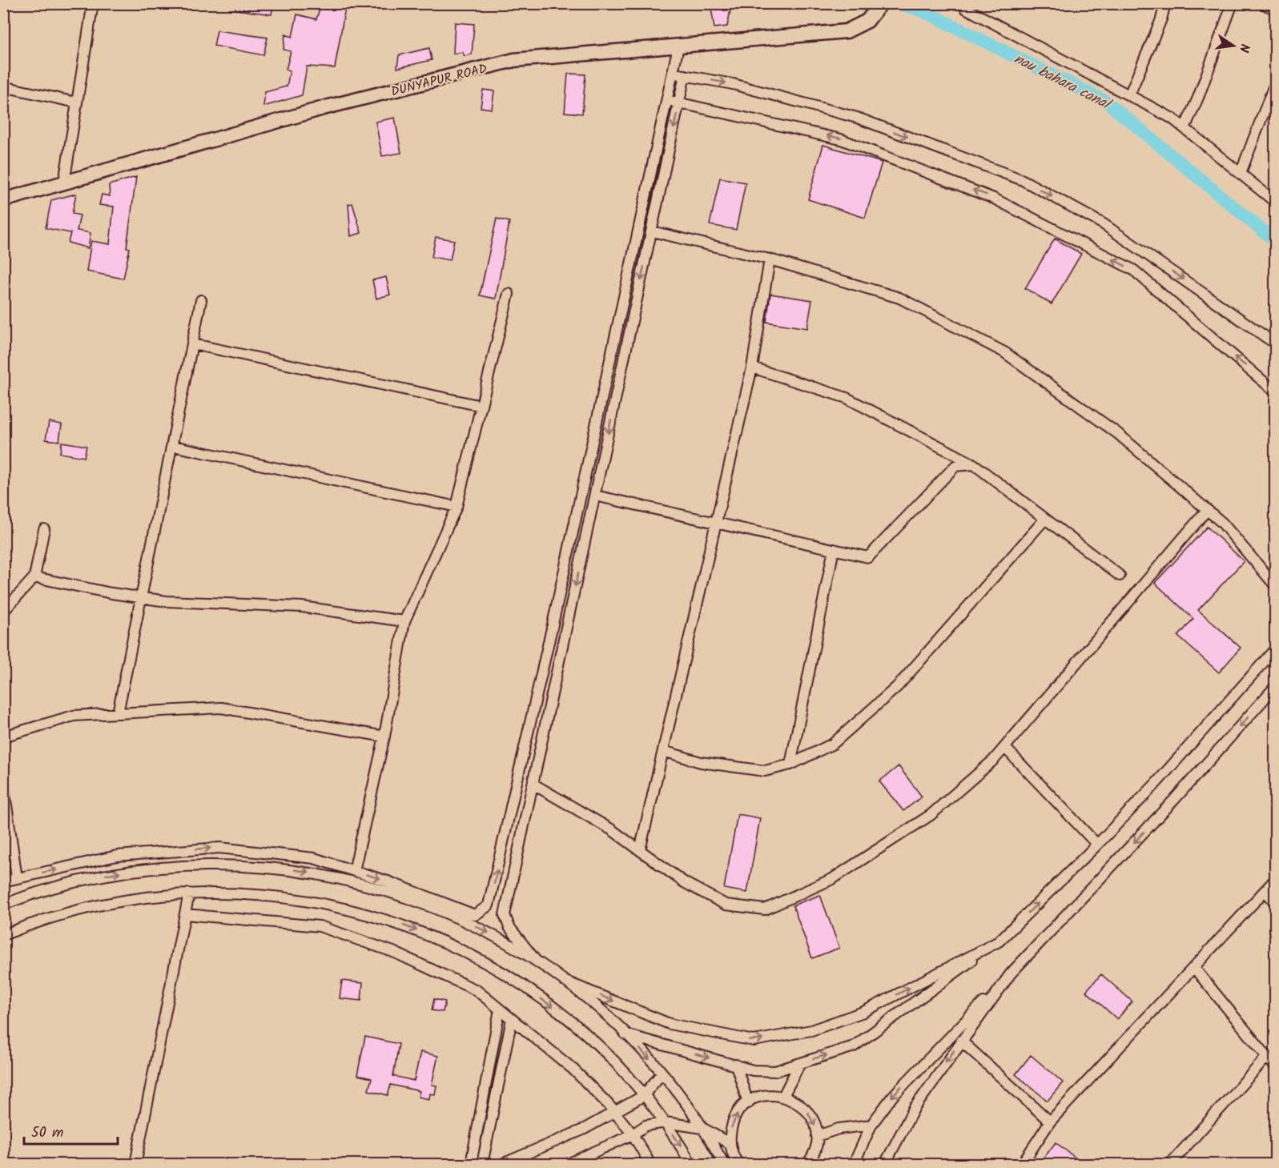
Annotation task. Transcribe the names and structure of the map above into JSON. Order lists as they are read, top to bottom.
{
  "streets": {
    "main road": ["DUNYAPUR ROAD"]
  },
  "water": ["nau bahara canal"],
  "scale_bar": "50 m",
  "north": "right"
}
